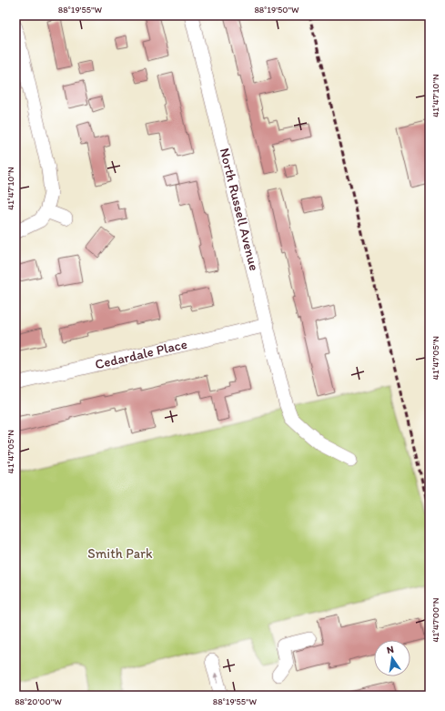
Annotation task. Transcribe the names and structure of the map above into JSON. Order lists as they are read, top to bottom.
{
  "streets": {
    "street": ["North Russell Avenue", "Cedardale Place"]
  },
  "crossings": [
    ["North Russell Avenue", "Cedardale Place"]
  ],
  "parks": ["Smith Park"],
  "north": "top",
  "coordinates": [
    "88°19'55\"W",
    "88°19'50\"W",
    "41°47'10\"N",
    "41°47'05\"N",
    "41°47'00\"N",
    "88°20'00\"W"
  ]
}
